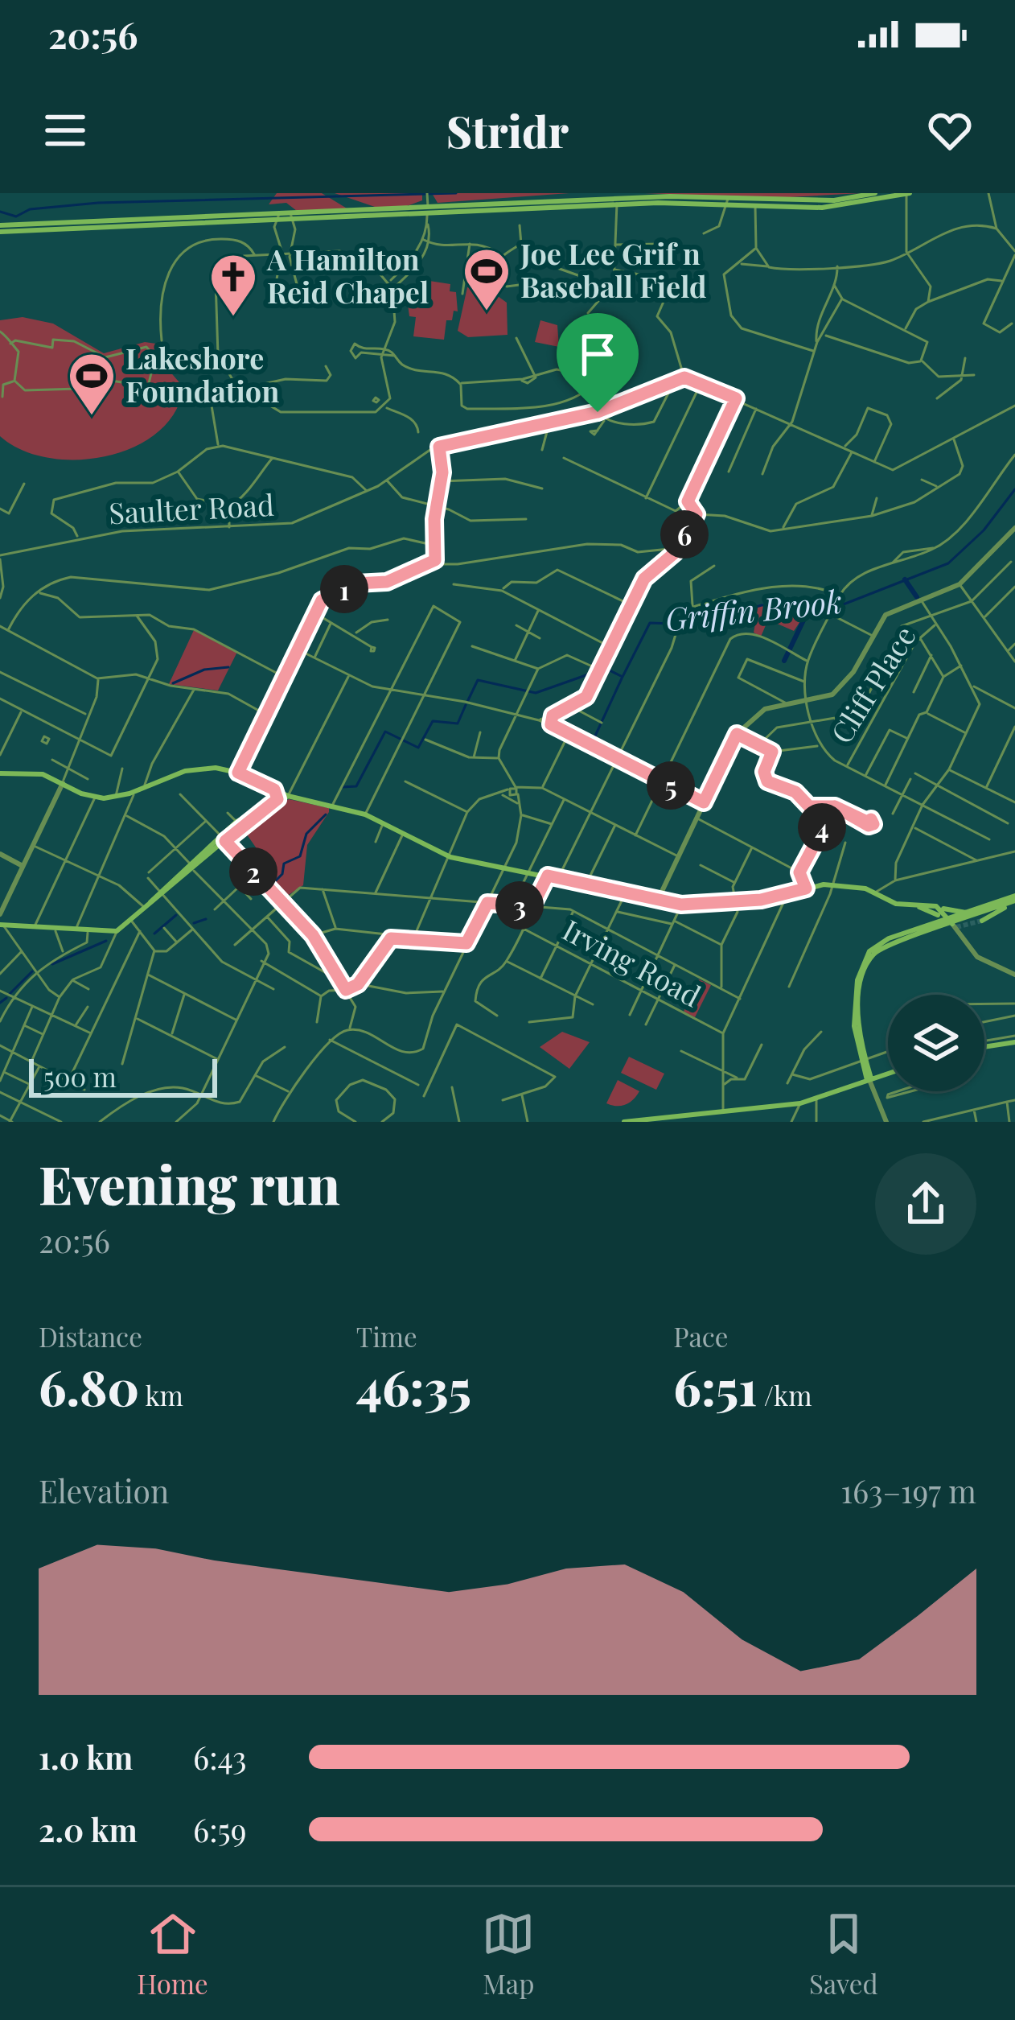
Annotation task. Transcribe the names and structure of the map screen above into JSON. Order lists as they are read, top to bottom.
{
  "streets": {
    "street": ["Saulter Road", "Cliff Place", "Irving Road"]
  },
  "water": ["Griffin Brook"],
  "places": {
    "sports": ["Joe Lee Grif n Baseball Field", "Lakeshore Foundation"],
    "church": ["A Hamilton Reid Chapel"]
  },
  "scale_bar": "500 m",
  "page": {
    "status": "20:56",
    "header": "Stridr",
    "pins": [
      "6",
      "1",
      "5",
      "4",
      "2",
      "3"
    ],
    "scale": "500 m",
    "heading": ["Evening run", "20:56"],
    "stats": [
      ["Distance", "6.80 km"],
      ["Time", "46:35"],
      ["Pace", "6:51 /km"]
    ],
    "chart": ["Elevation", "163–197 m"],
    "list": [
      {
        "name": "1.0 km",
        "note": "6:43"
      },
      {
        "name": "2.0 km",
        "note": "6:59"
      }
    ],
    "tabs": ["Home", "Map", "Saved"]
  }
}
